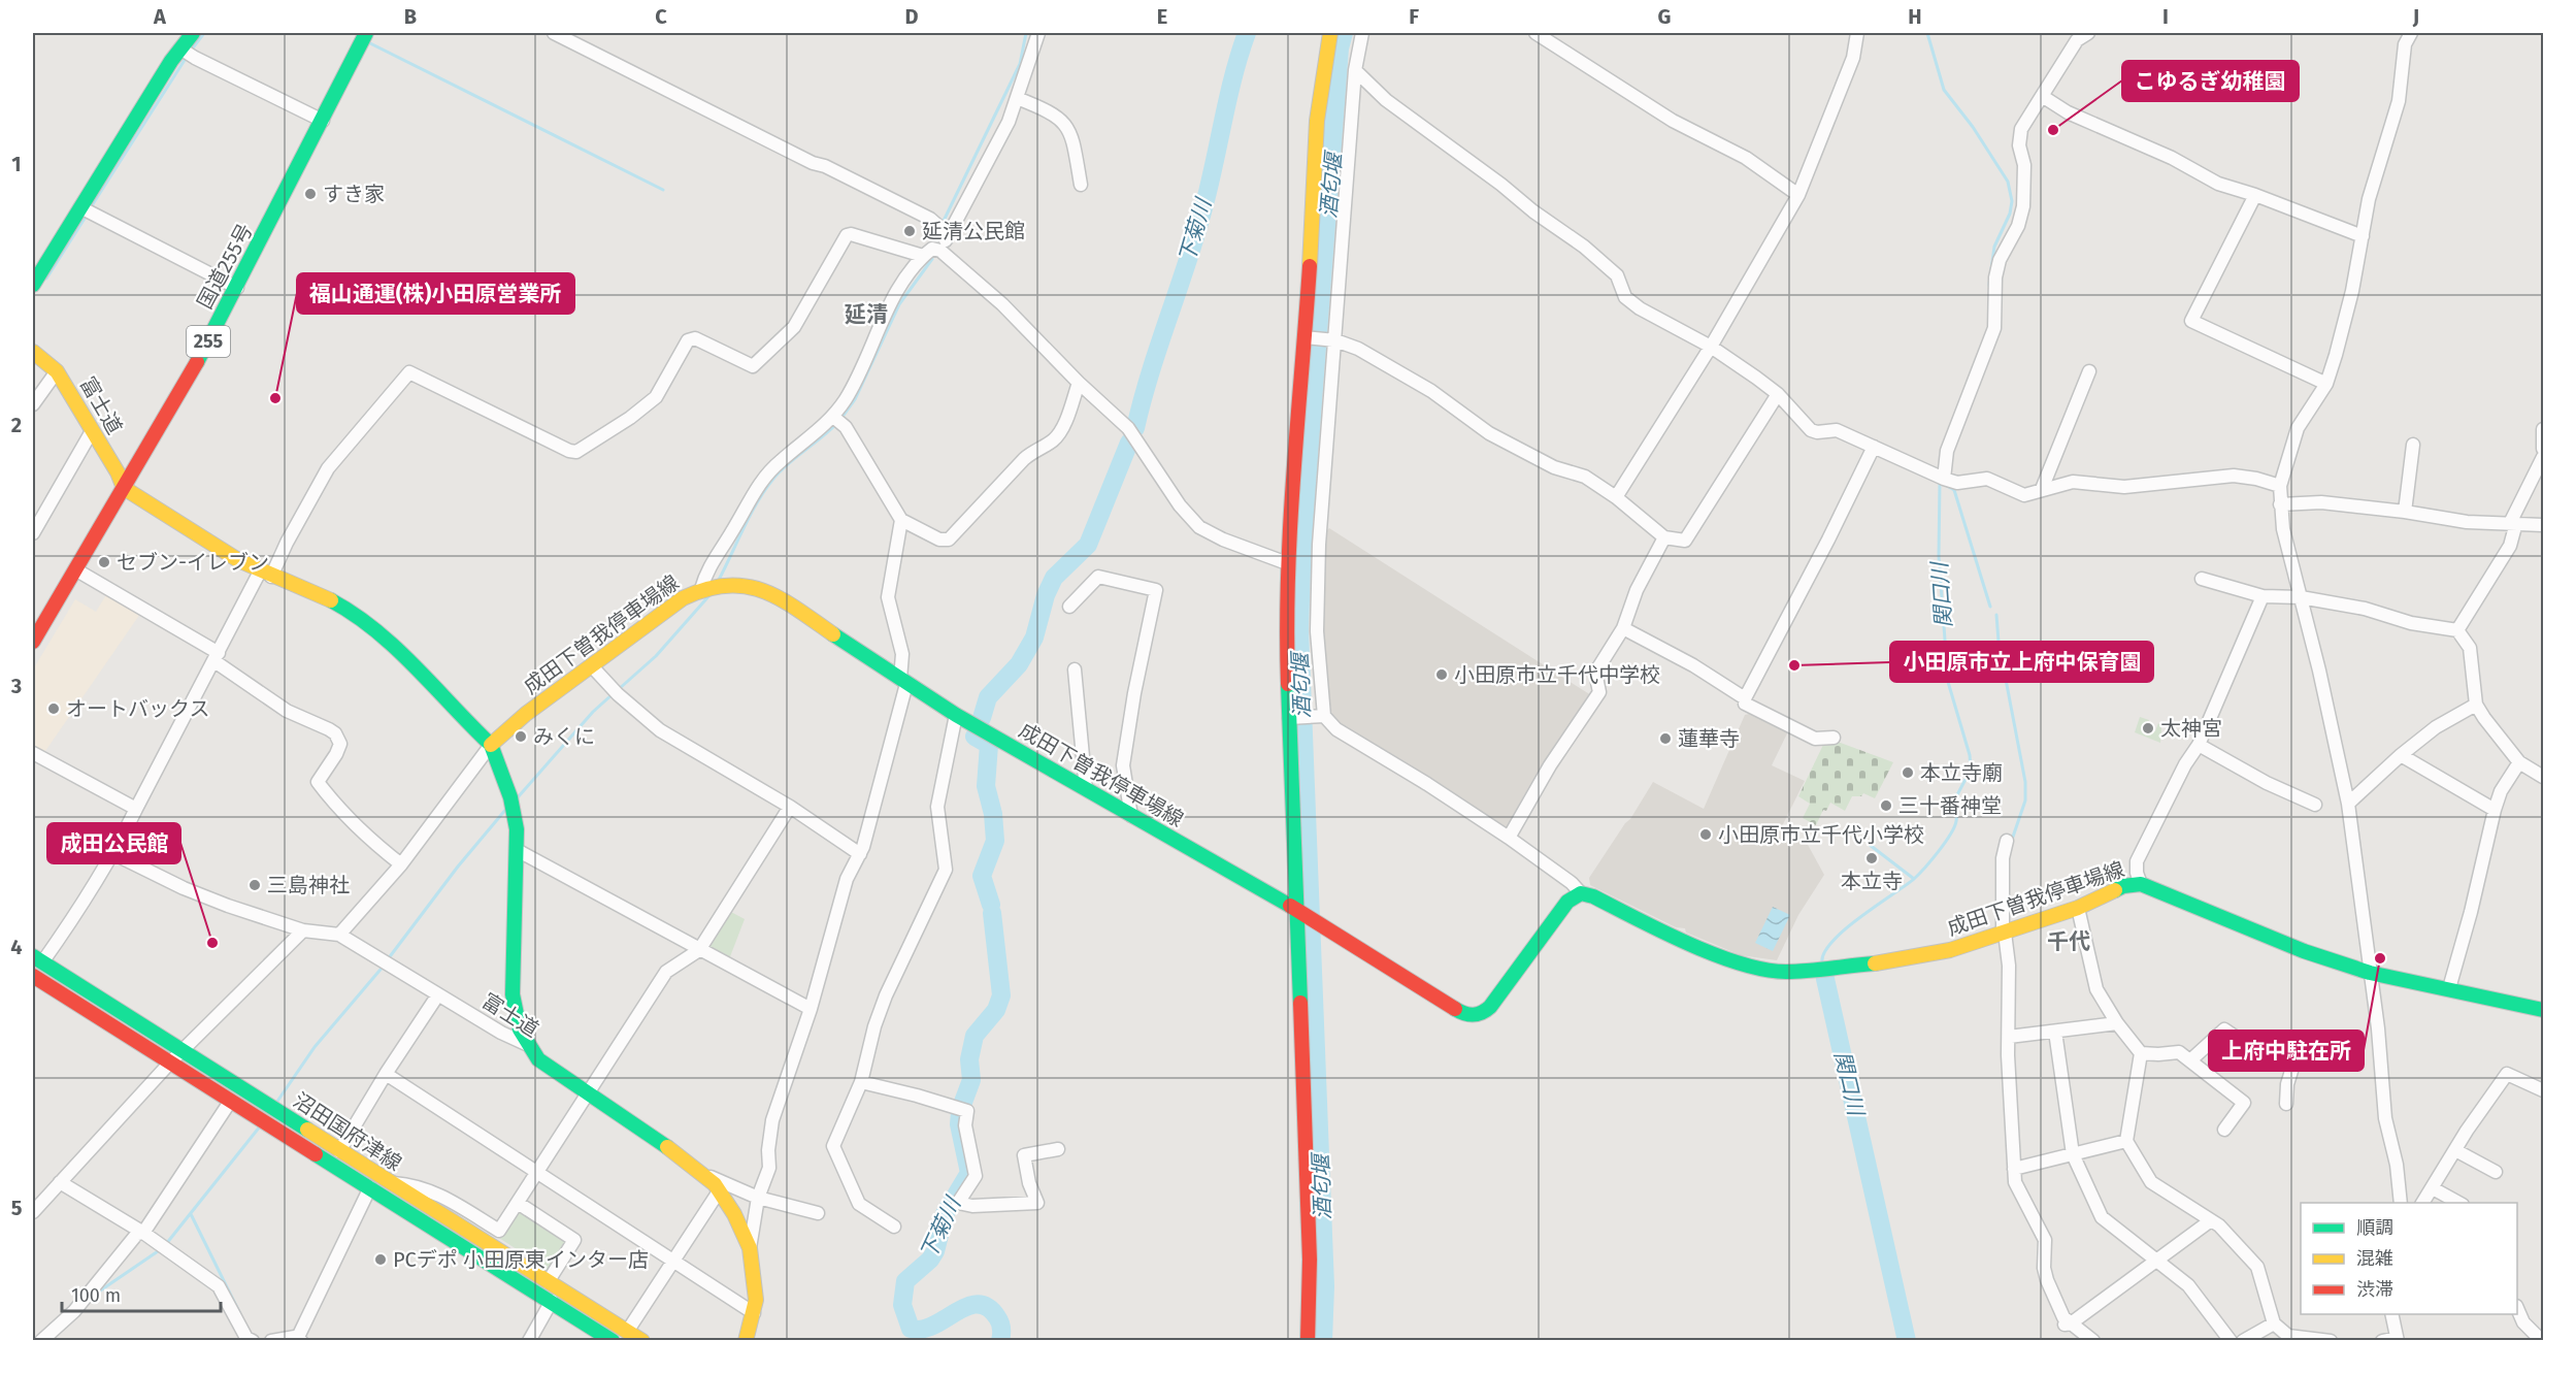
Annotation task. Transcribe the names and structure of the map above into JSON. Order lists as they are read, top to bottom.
{
  "streets": {
    "main road": [
      "国道255号",
      "255",
      "富士道",
      "成田下曽我停車場線",
      "沼田国府津線"
    ]
  },
  "crossings": [
    ["国道255号", "富士道"]
  ],
  "districts": ["延清", "千代"],
  "water": ["酒匂堰", "下菊川", "関口川"],
  "places": [
    "こゆるぎ幼稚園",
    "すき家",
    "延清公民館",
    "福山通運(株)小田原営業所",
    "セブン-イレブン",
    "小田原市立上府中保育園",
    "小田原市立千代中学校",
    "オートバックス",
    "太神宮",
    "みくに",
    "蓮華寺",
    "本立寺廟",
    "三十番神堂",
    "小田原市立千代小学校",
    "本立寺",
    "三島神社",
    "成田公民館",
    "上府中駐在所",
    "PCデポ 小田原東インター店"
  ],
  "legend": ["順調", "混雑", "渋滞"],
  "scale_bar": "100 m",
  "grid": {
    "columns": [
      "A",
      "B",
      "C",
      "D",
      "E",
      "F",
      "G",
      "H",
      "I",
      "J"
    ],
    "rows": [
      "1",
      "2",
      "3",
      "4",
      "5"
    ]
  }
}
